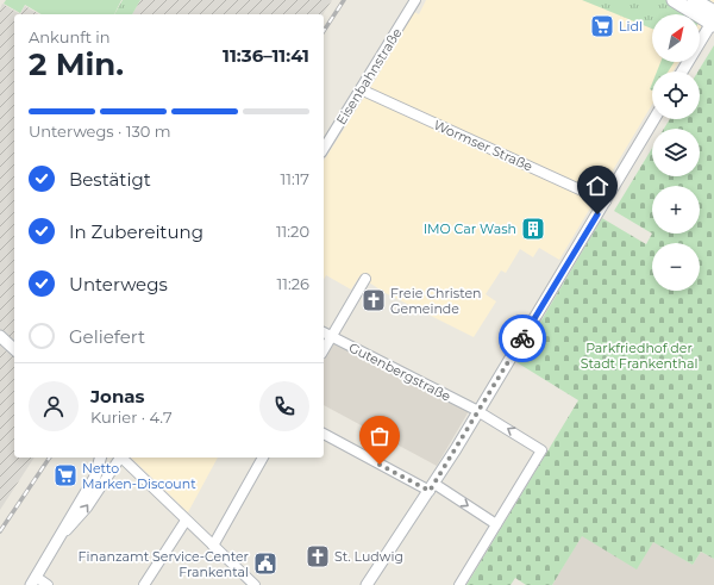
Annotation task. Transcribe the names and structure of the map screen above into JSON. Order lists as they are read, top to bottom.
{
  "streets": {
    "street": ["Eisenbahnstraße", "Wormser Straße", "Gutenbergstraße"]
  },
  "crossings": [
    ["Eisenbahnstraße", "Wormser Straße"]
  ],
  "parks": ["Parkfriedhof der Stadt Frankenthal"],
  "places": {
    "supermarket": ["Lidl", "Netto Marken-Discount"],
    "building": ["IMO Car Wash"],
    "church": ["Freie Christen Gemeinde", "St. Ludwig"],
    "public building": ["Finanzamt Service-Center Frankental"]
  },
  "north": "top right",
  "page": {
    "map_buttons": ["+", "−"],
    "heading": ["2 Min.", "Ankunft in", "11:36–11:41"],
    "panel": ["Jonas", "Kurier · 4.7"],
    "bar": "Unterwegs · 130 m",
    "list": [
      ["Bestätigt", "11:17"],
      ["In Zubereitung", "11:20"],
      ["Unterwegs", "11:26"],
      "Geliefert"
    ]
  }
}
